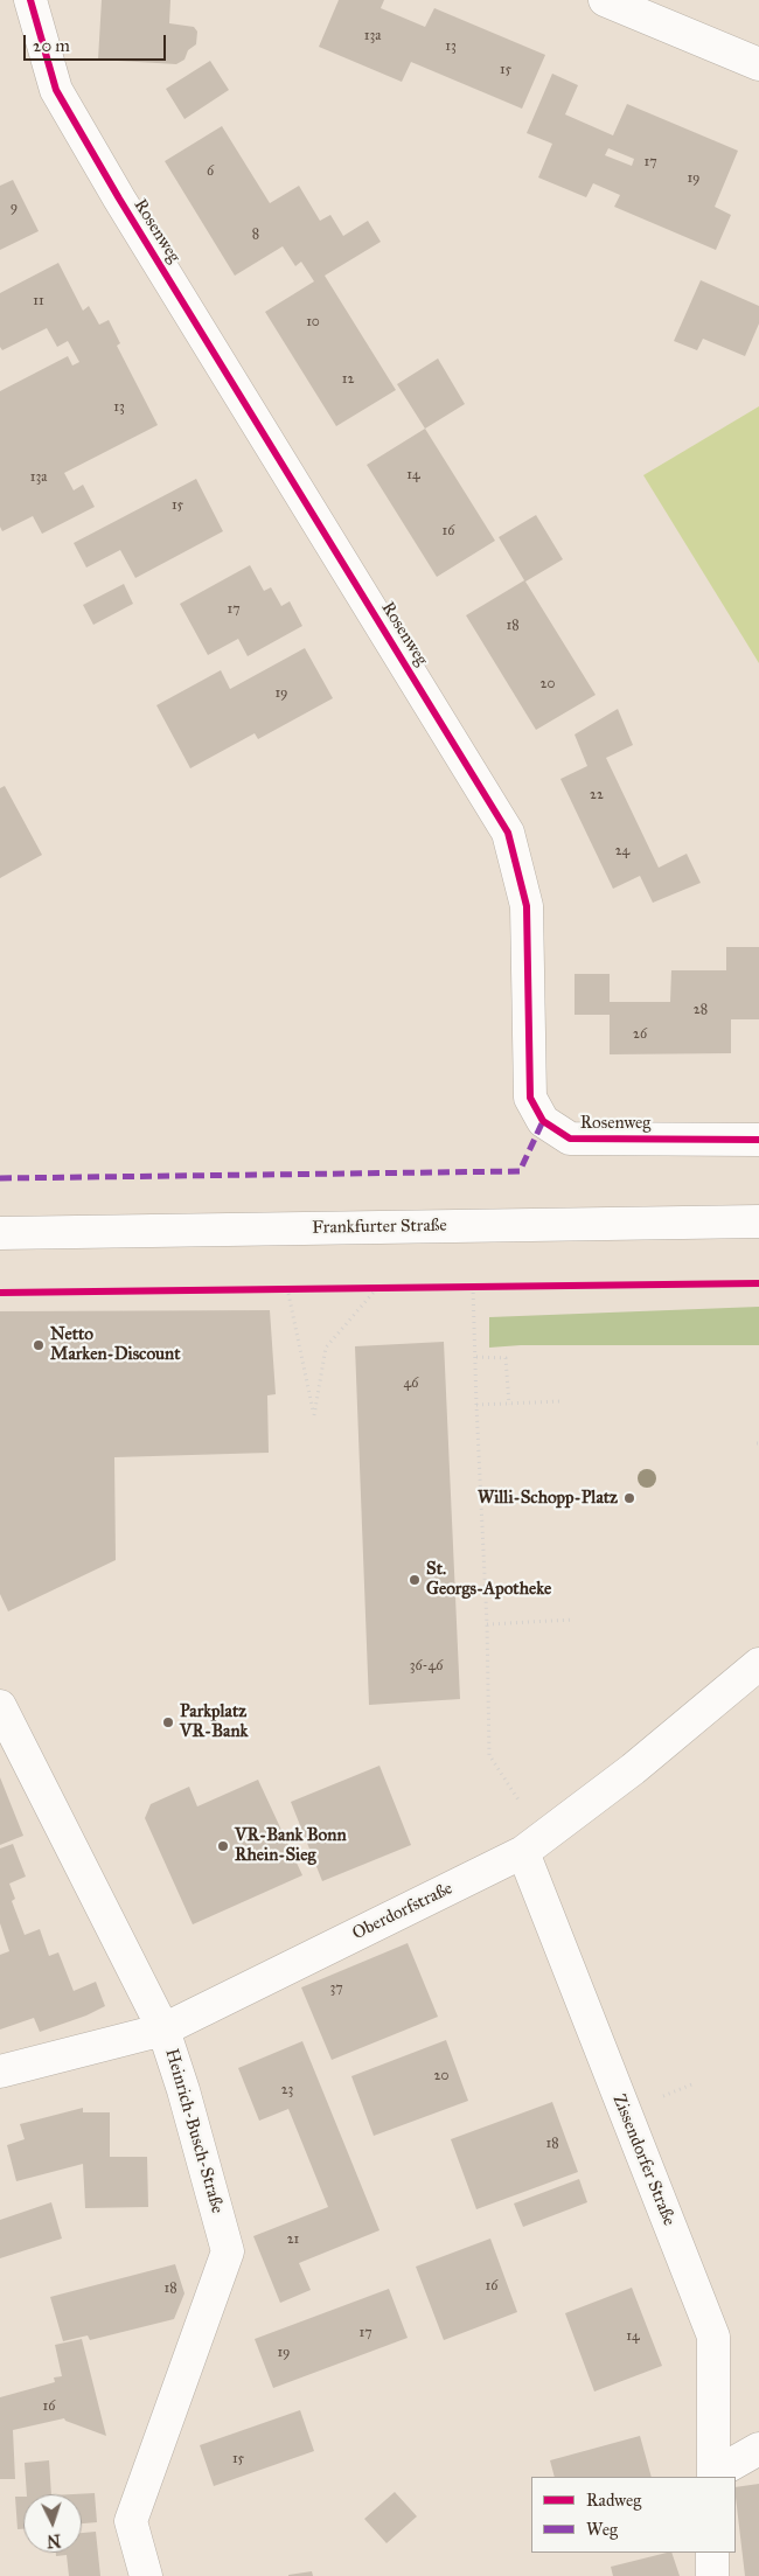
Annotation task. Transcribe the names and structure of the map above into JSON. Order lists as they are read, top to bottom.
{
  "streets": {
    "street": [
      "Rosenweg",
      "Frankfurter Straße",
      "Oberdorfstraße",
      "Heinrich-Busch-Straße",
      "Zissendorfer Straße"
    ]
  },
  "crossings": [
    ["Oberdorfstraße", "Heinrich-Busch-Straße"],
    ["Oberdorfstraße", "Zissendorfer Straße"]
  ],
  "places": [
    "Netto Marken-Discount",
    "Willi-Schopp-Platz",
    "St. Georgs-Apotheke",
    "Parkplatz VR-Bank",
    "VR-Bank Bonn Rhein-Sieg"
  ],
  "house_numbers": [
    "13a",
    "13",
    "15",
    "17",
    "6",
    "19",
    "9",
    "8",
    "11",
    "10",
    "12",
    "13",
    "14",
    "13a",
    "15",
    "16",
    "17",
    "18",
    "20",
    "19",
    "22",
    "24",
    "28",
    "26",
    "46",
    "36-46",
    "37",
    "20",
    "23",
    "18",
    "21",
    "16",
    "18",
    "17",
    "14",
    "19",
    "16",
    "15"
  ],
  "legend": ["Radweg", "Weg"],
  "scale_bar": "20 m",
  "north": "bottom"
}
